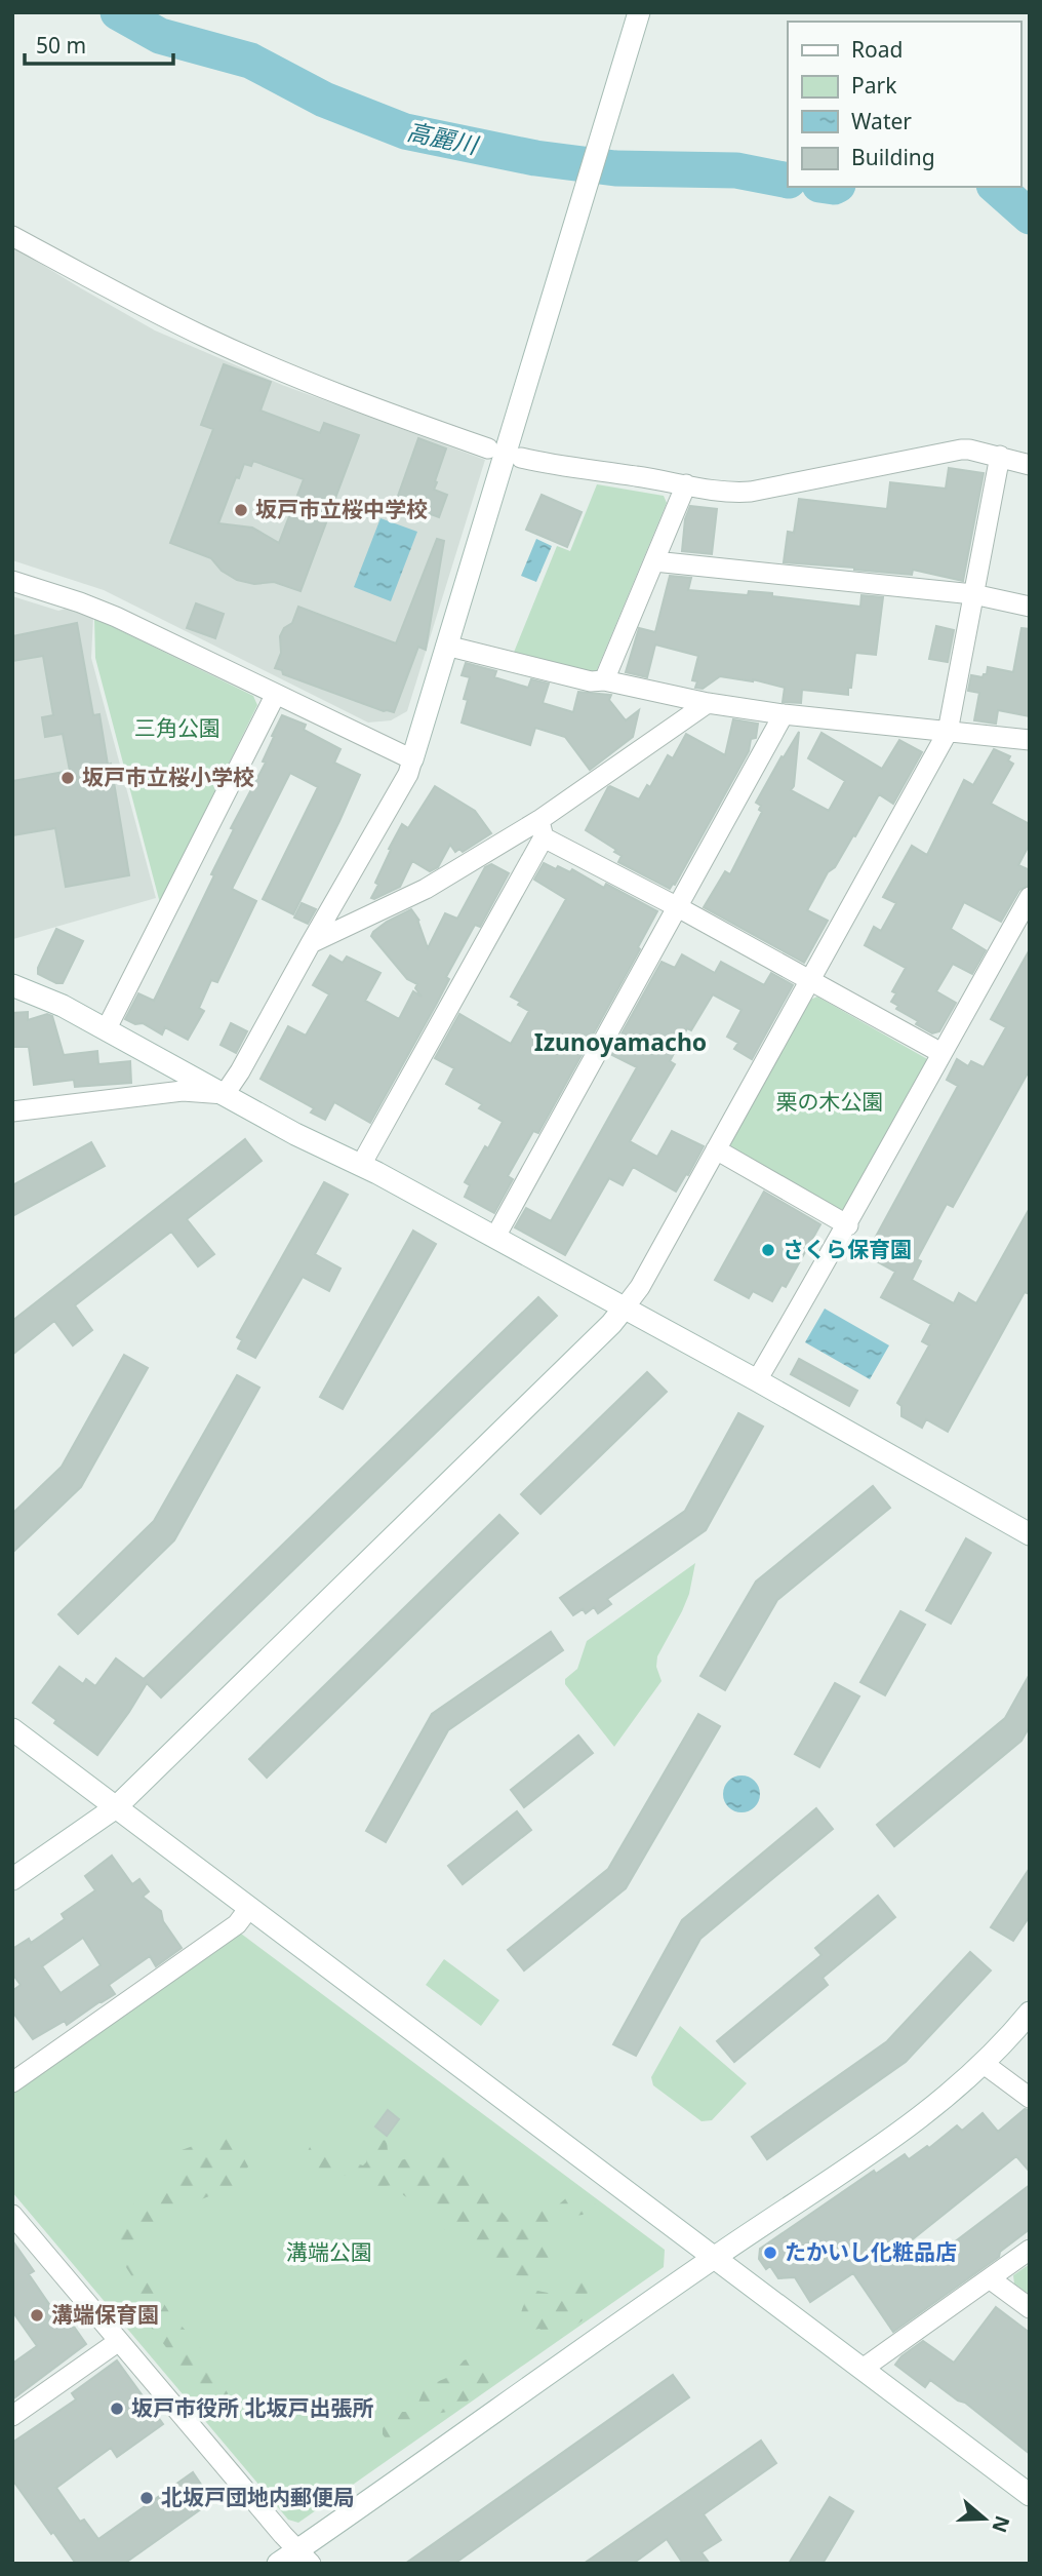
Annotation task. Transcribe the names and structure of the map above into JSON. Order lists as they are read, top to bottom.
{
  "districts": ["Izunoyamacho"],
  "water": ["高麗川"],
  "parks": ["三角公園", "栗の木公園", "溝端公園"],
  "places": [
    "坂戸市立桜中学校",
    "坂戸市立桜小学校",
    "さくら保育園",
    "たかいし化粧品店",
    "溝端保育園",
    "坂戸市役所 北坂戸出張所",
    "北坂戸団地内郵便局"
  ],
  "legend": [
    "Road",
    "Park",
    "Water",
    "Building"
  ],
  "scale_bar": "50 m",
  "north": "right"
}
